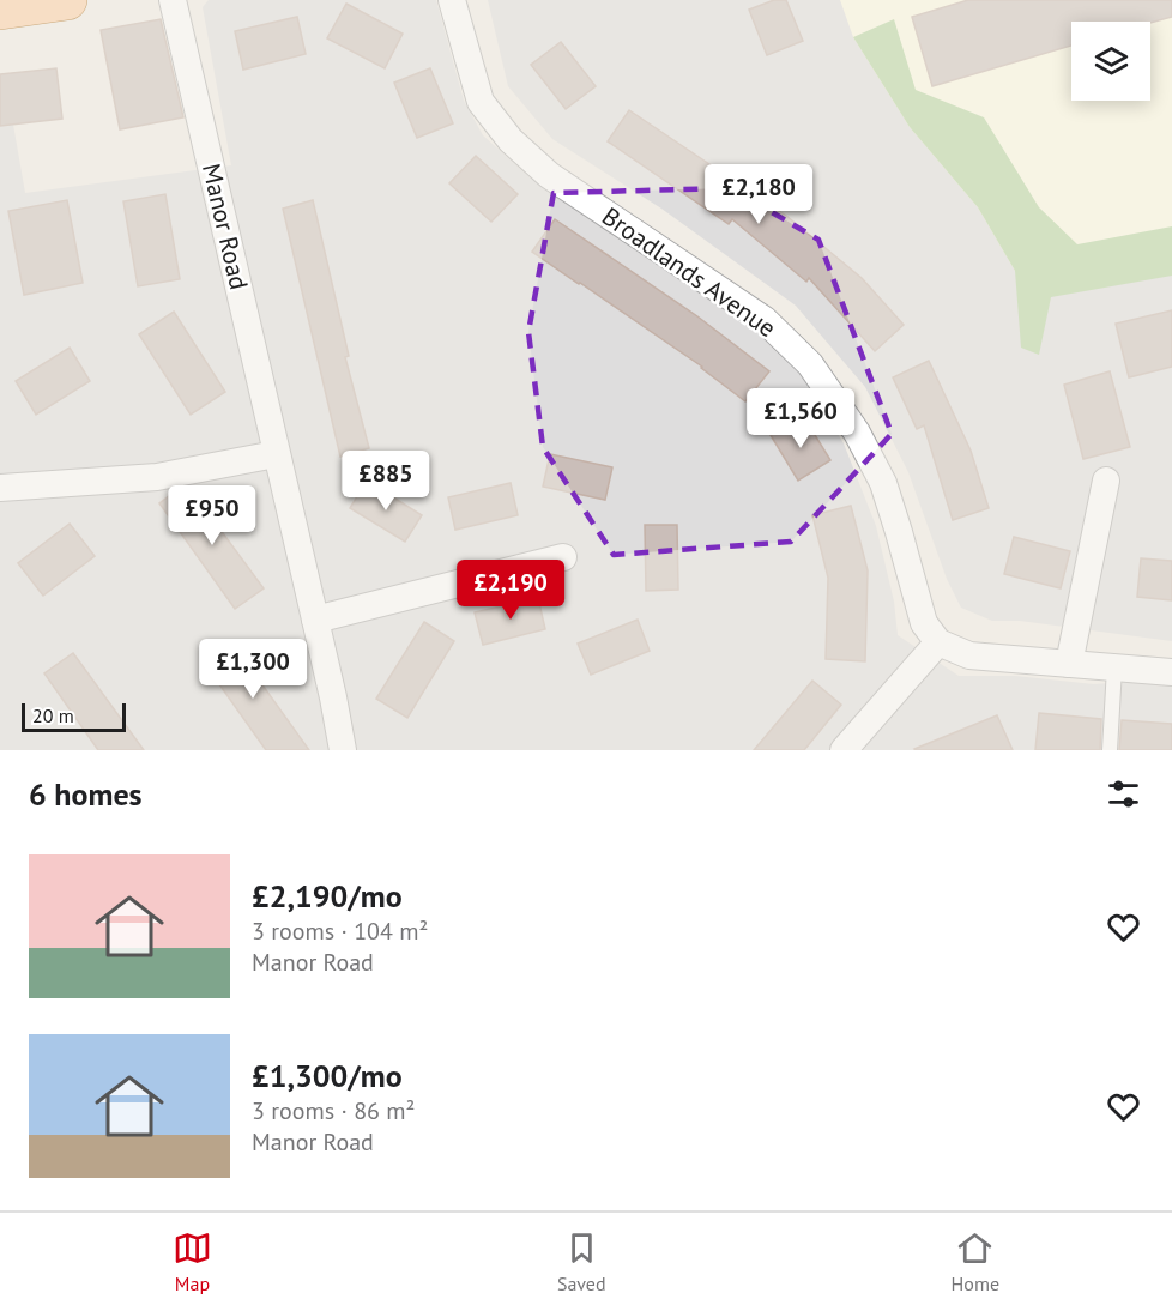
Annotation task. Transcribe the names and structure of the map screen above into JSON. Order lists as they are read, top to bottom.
{
  "streets": {
    "street": ["Manor Road", "Broadlands Avenue"]
  },
  "scale_bar": "20 m",
  "page": {
    "price": [
      "£2,180",
      "£1,560",
      "£885",
      "£950",
      "£2,190",
      "£1,300"
    ],
    "scale": "20 m",
    "heading": "6 homes",
    "list": [
      {
        "name": "£2,190/mo",
        "note": "3 rooms · 104 m² · Manor Road"
      },
      {
        "name": "£1,300/mo",
        "note": "3 rooms · 86 m² · Manor Road"
      }
    ],
    "tabs": ["Map", "Saved", "Home"]
  }
}
